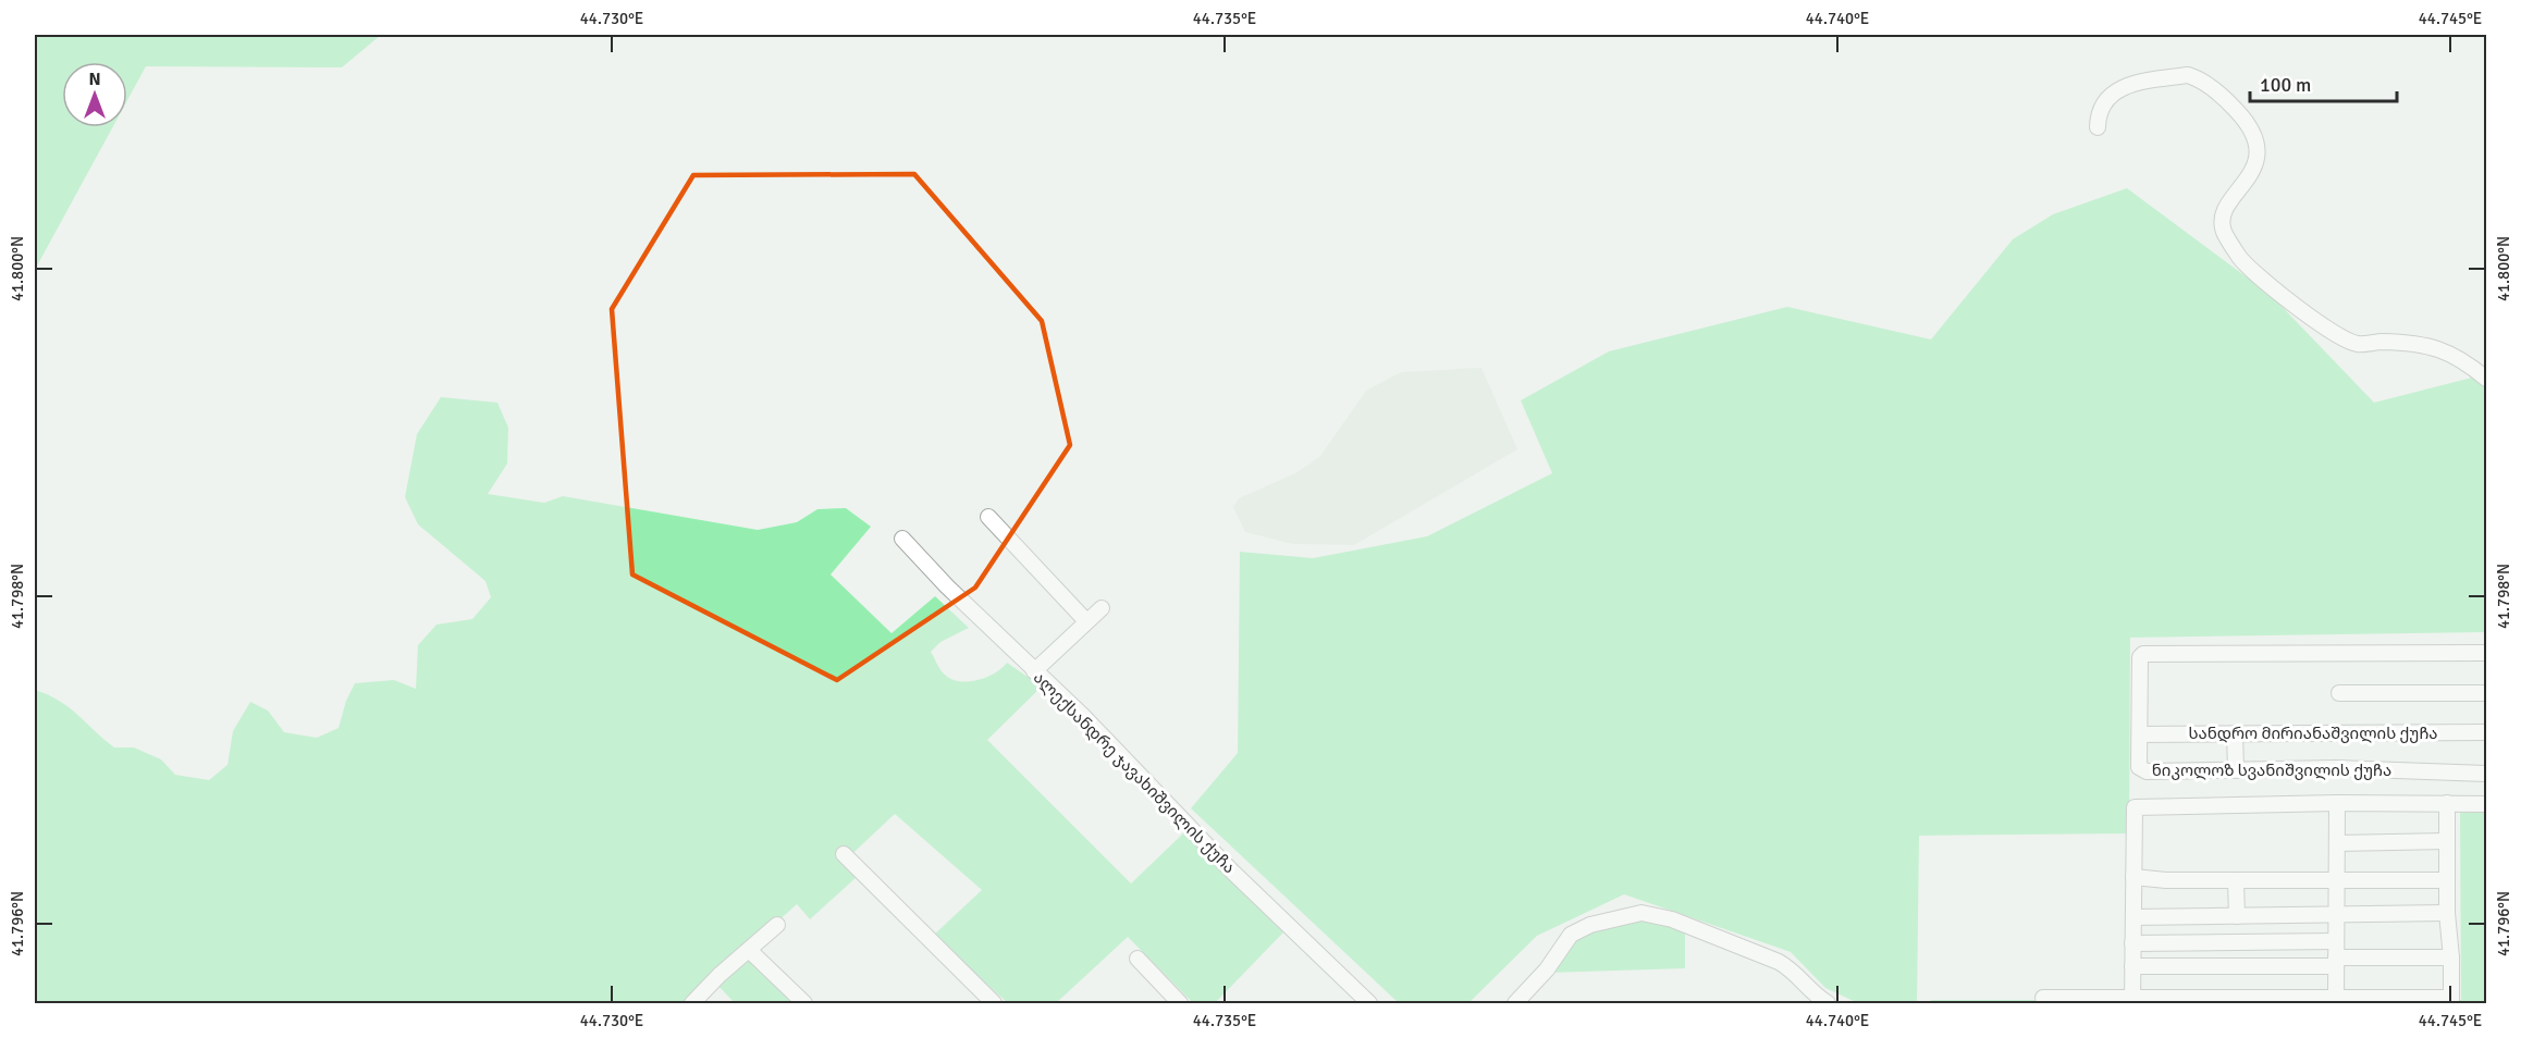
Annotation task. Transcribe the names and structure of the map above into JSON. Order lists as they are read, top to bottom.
{
  "streets": {
    "street": ["სანდრო მირიანაშვილის ქუჩა", "ნიკოლოზ სვანიშვილის ქუჩა", "ალექსანდრე ჯავახიშვილის ქუჩა"]
  },
  "crossings": [
    ["სანდრო მირიანაშვილის ქუჩა", "ნიკოლოზ სვანიშვილის ქუჩა"]
  ],
  "scale_bar": "100 m",
  "north": "top",
  "coordinates": [
    "44.730°E",
    "44.735°E",
    "44.740°E",
    "44.745°E",
    "41.800°N",
    "41.798°N",
    "41.796°N"
  ]
}
